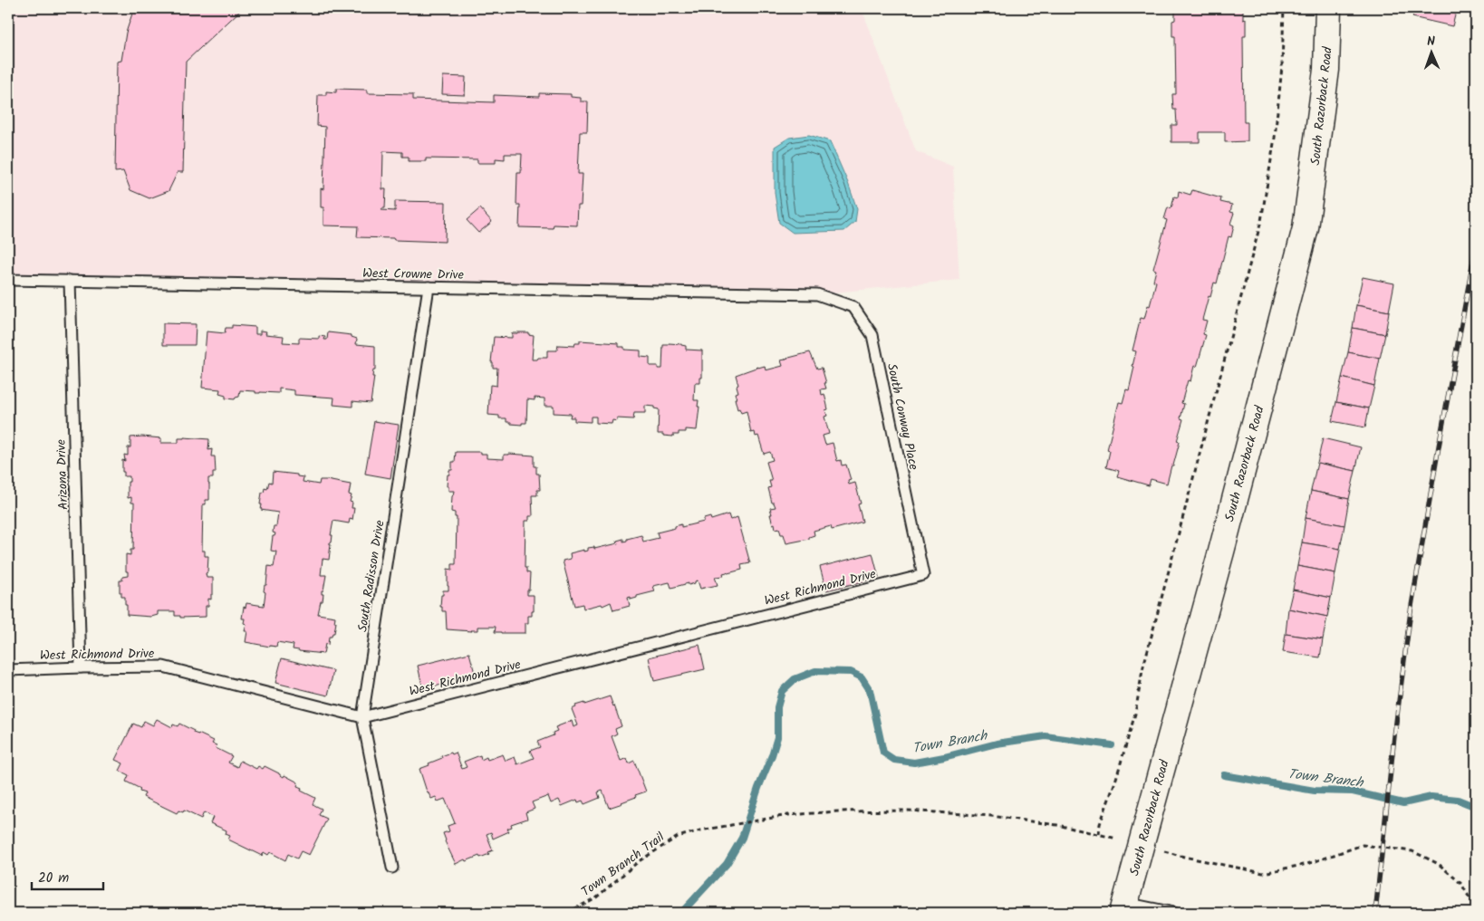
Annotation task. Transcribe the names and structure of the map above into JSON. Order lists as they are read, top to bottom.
{
  "streets": {
    "main road": ["South Razorback Road"],
    "lane": [
      "West Crowne Drive",
      "South Conway Place",
      "Arizona Drive",
      "South Radisson Drive",
      "West Richmond Drive"
    ],
    "path": ["Town Branch Trail"]
  },
  "crossings": [
    ["West Crowne Drive", "South Conway Place"],
    ["West Crowne Drive", "Arizona Drive"],
    ["West Crowne Drive", "South Radisson Drive"],
    ["South Conway Place", "West Richmond Drive"],
    ["Arizona Drive", "West Richmond Drive"],
    ["South Radisson Drive", "West Richmond Drive"]
  ],
  "water": ["Town Branch"],
  "scale_bar": "20 m",
  "north": "top"
}
